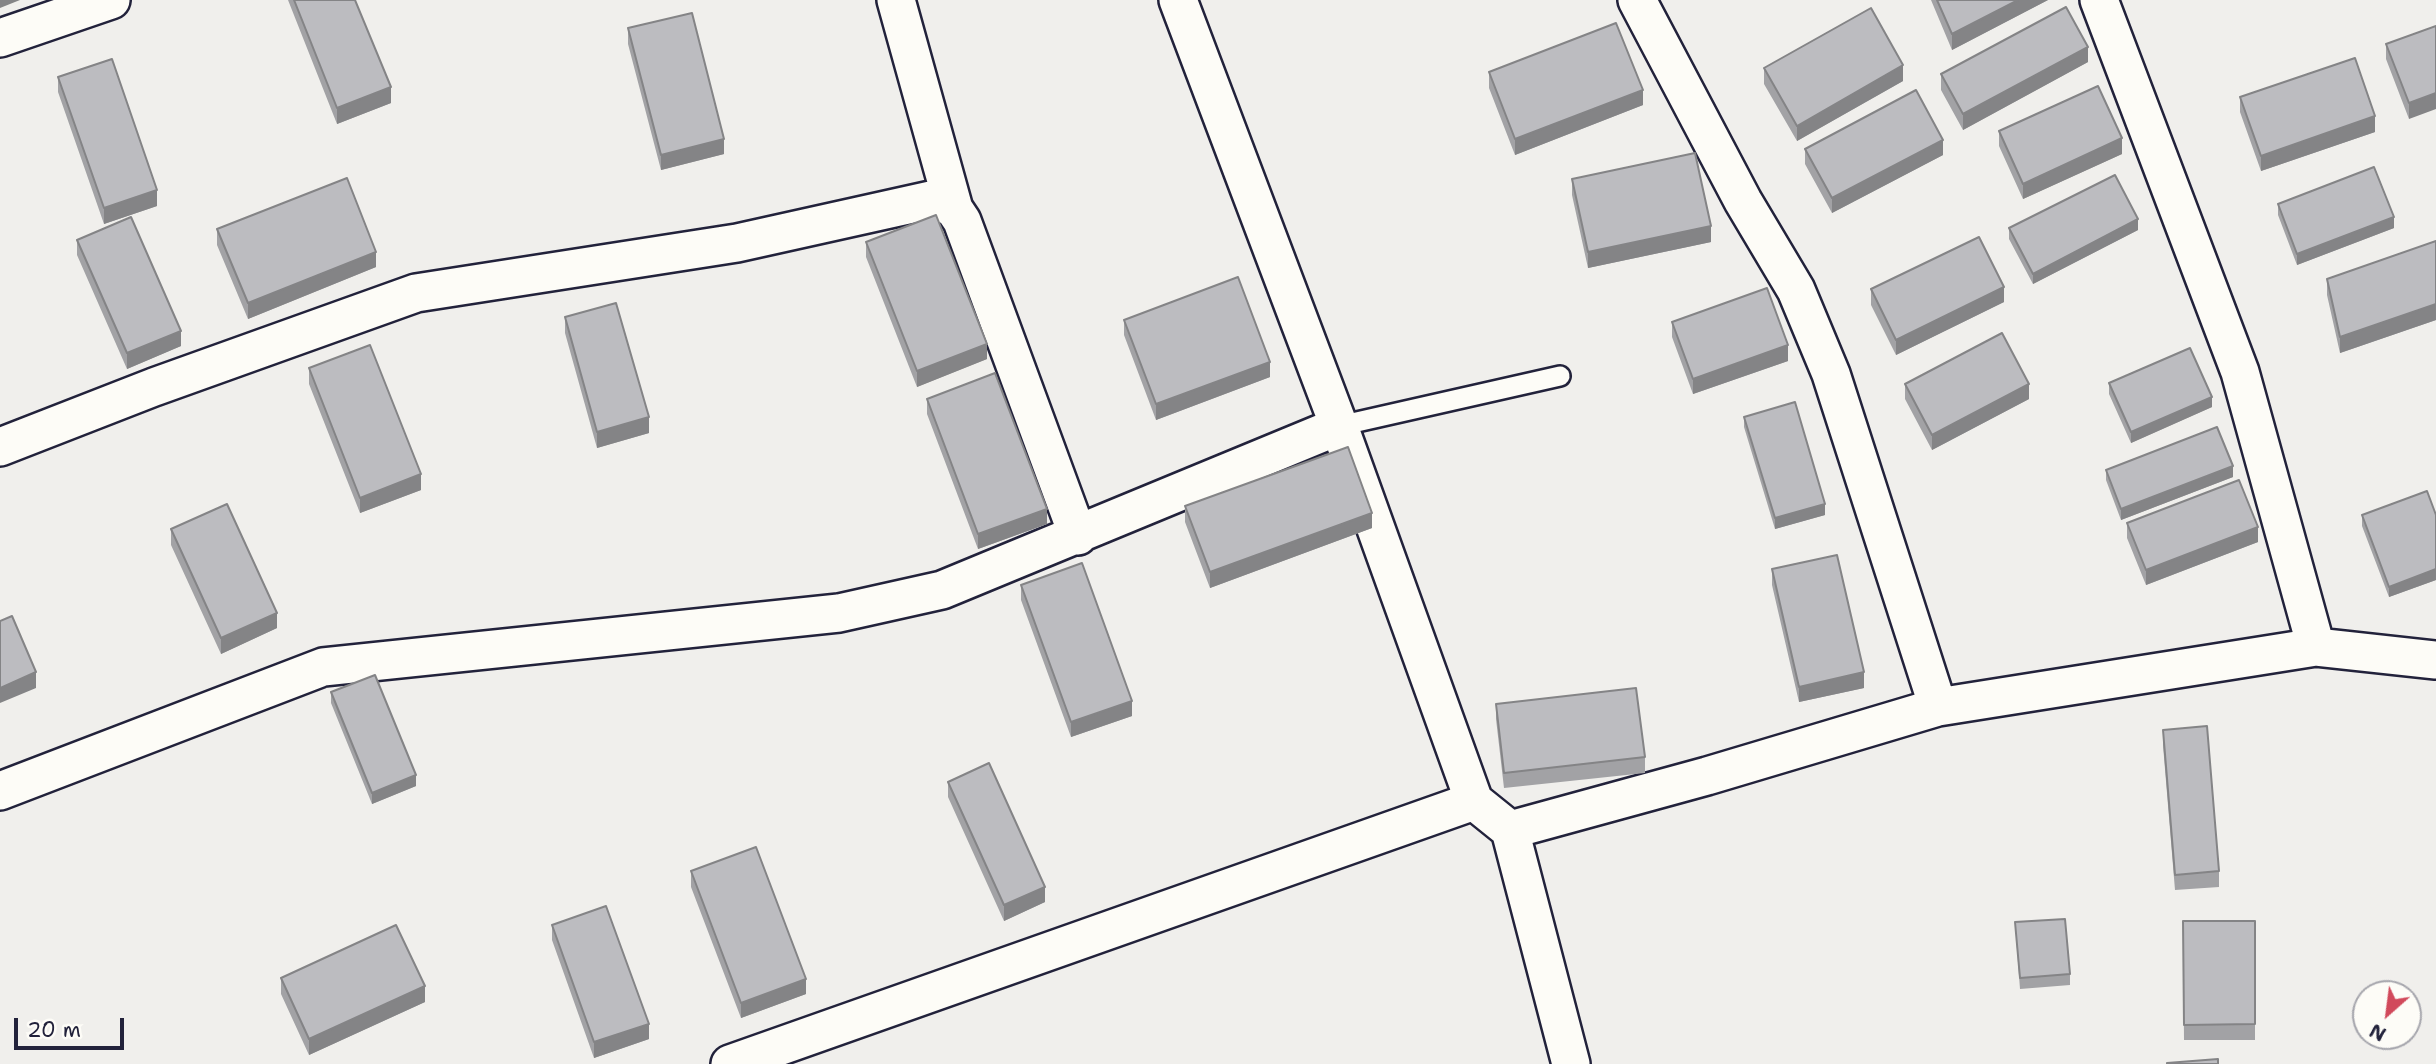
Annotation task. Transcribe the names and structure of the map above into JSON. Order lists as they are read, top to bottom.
{
  "scale_bar": "20 m",
  "north": "bottom left"
}
